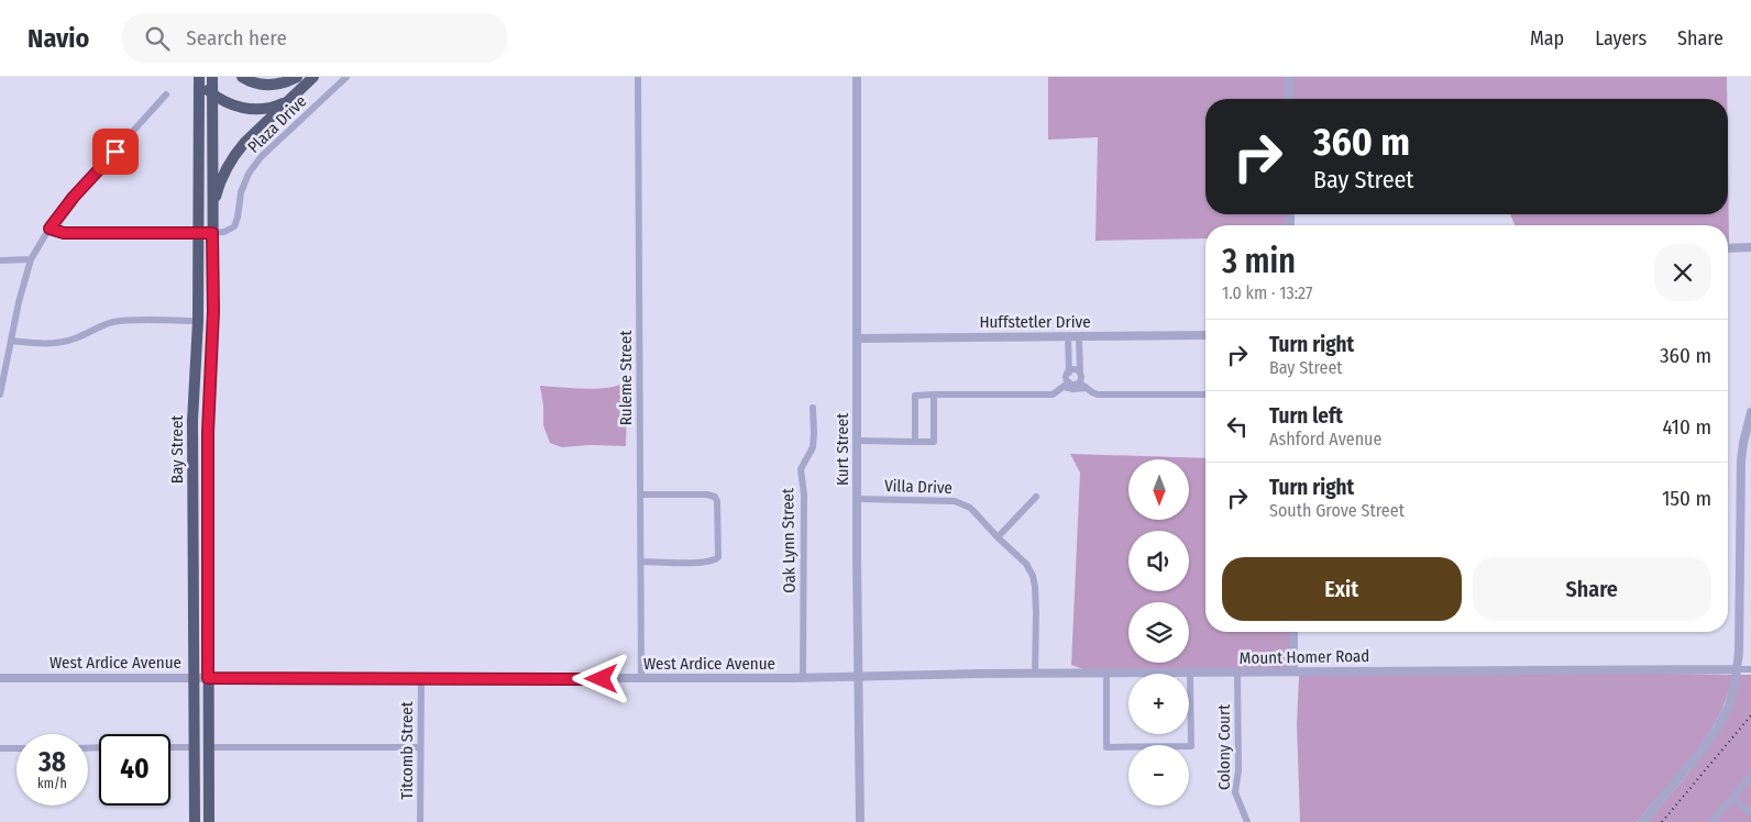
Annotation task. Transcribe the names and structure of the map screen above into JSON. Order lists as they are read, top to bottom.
{
  "streets": {
    "main road": ["Bay Street"],
    "street": [
      "Plaza Drive",
      "Huffstetler Drive",
      "Ruleme Street",
      "Kurt Street",
      "Villa Drive",
      "Oak Lynn Street",
      "Mount Homer Road",
      "West Ardice Avenue",
      "Colony Court",
      "Titcomb Street"
    ]
  },
  "crossings": [
    ["Plaza Drive", "Bay Street"],
    ["Huffstetler Drive", "Kurt Street"],
    ["Ruleme Street", "West Ardice Avenue"],
    ["Bay Street", "West Ardice Avenue"],
    ["Kurt Street", "Villa Drive"],
    ["Kurt Street", "Mount Homer Road"],
    ["Kurt Street", "West Ardice Avenue"],
    ["Villa Drive", "Mount Homer Road"],
    ["Oak Lynn Street", "West Ardice Avenue"],
    ["Mount Homer Road", "West Ardice Avenue"],
    ["Mount Homer Road", "Colony Court"],
    ["West Ardice Avenue", "Titcomb Street"]
  ],
  "north": "bottom",
  "page": {
    "header": "Navio",
    "search": "Search here",
    "nav": ["Map", "Layers", "Share"],
    "turn": ["360 m", "Bay Street"],
    "heading": ["3 min", "1.0 km · 13:27"],
    "list": [
      {
        "name": "Turn right",
        "note": "Bay Street",
        "value": "360 m"
      },
      {
        "name": "Turn left",
        "note": "Ashford Avenue",
        "value": "410 m"
      },
      {
        "name": "Turn right",
        "note": "South Grove Street",
        "value": "150 m"
      }
    ],
    "map_buttons": ["+", "−"],
    "buttons": ["Exit", "Share"],
    "speed": "38 km/h",
    "limit": "40"
  }
}
